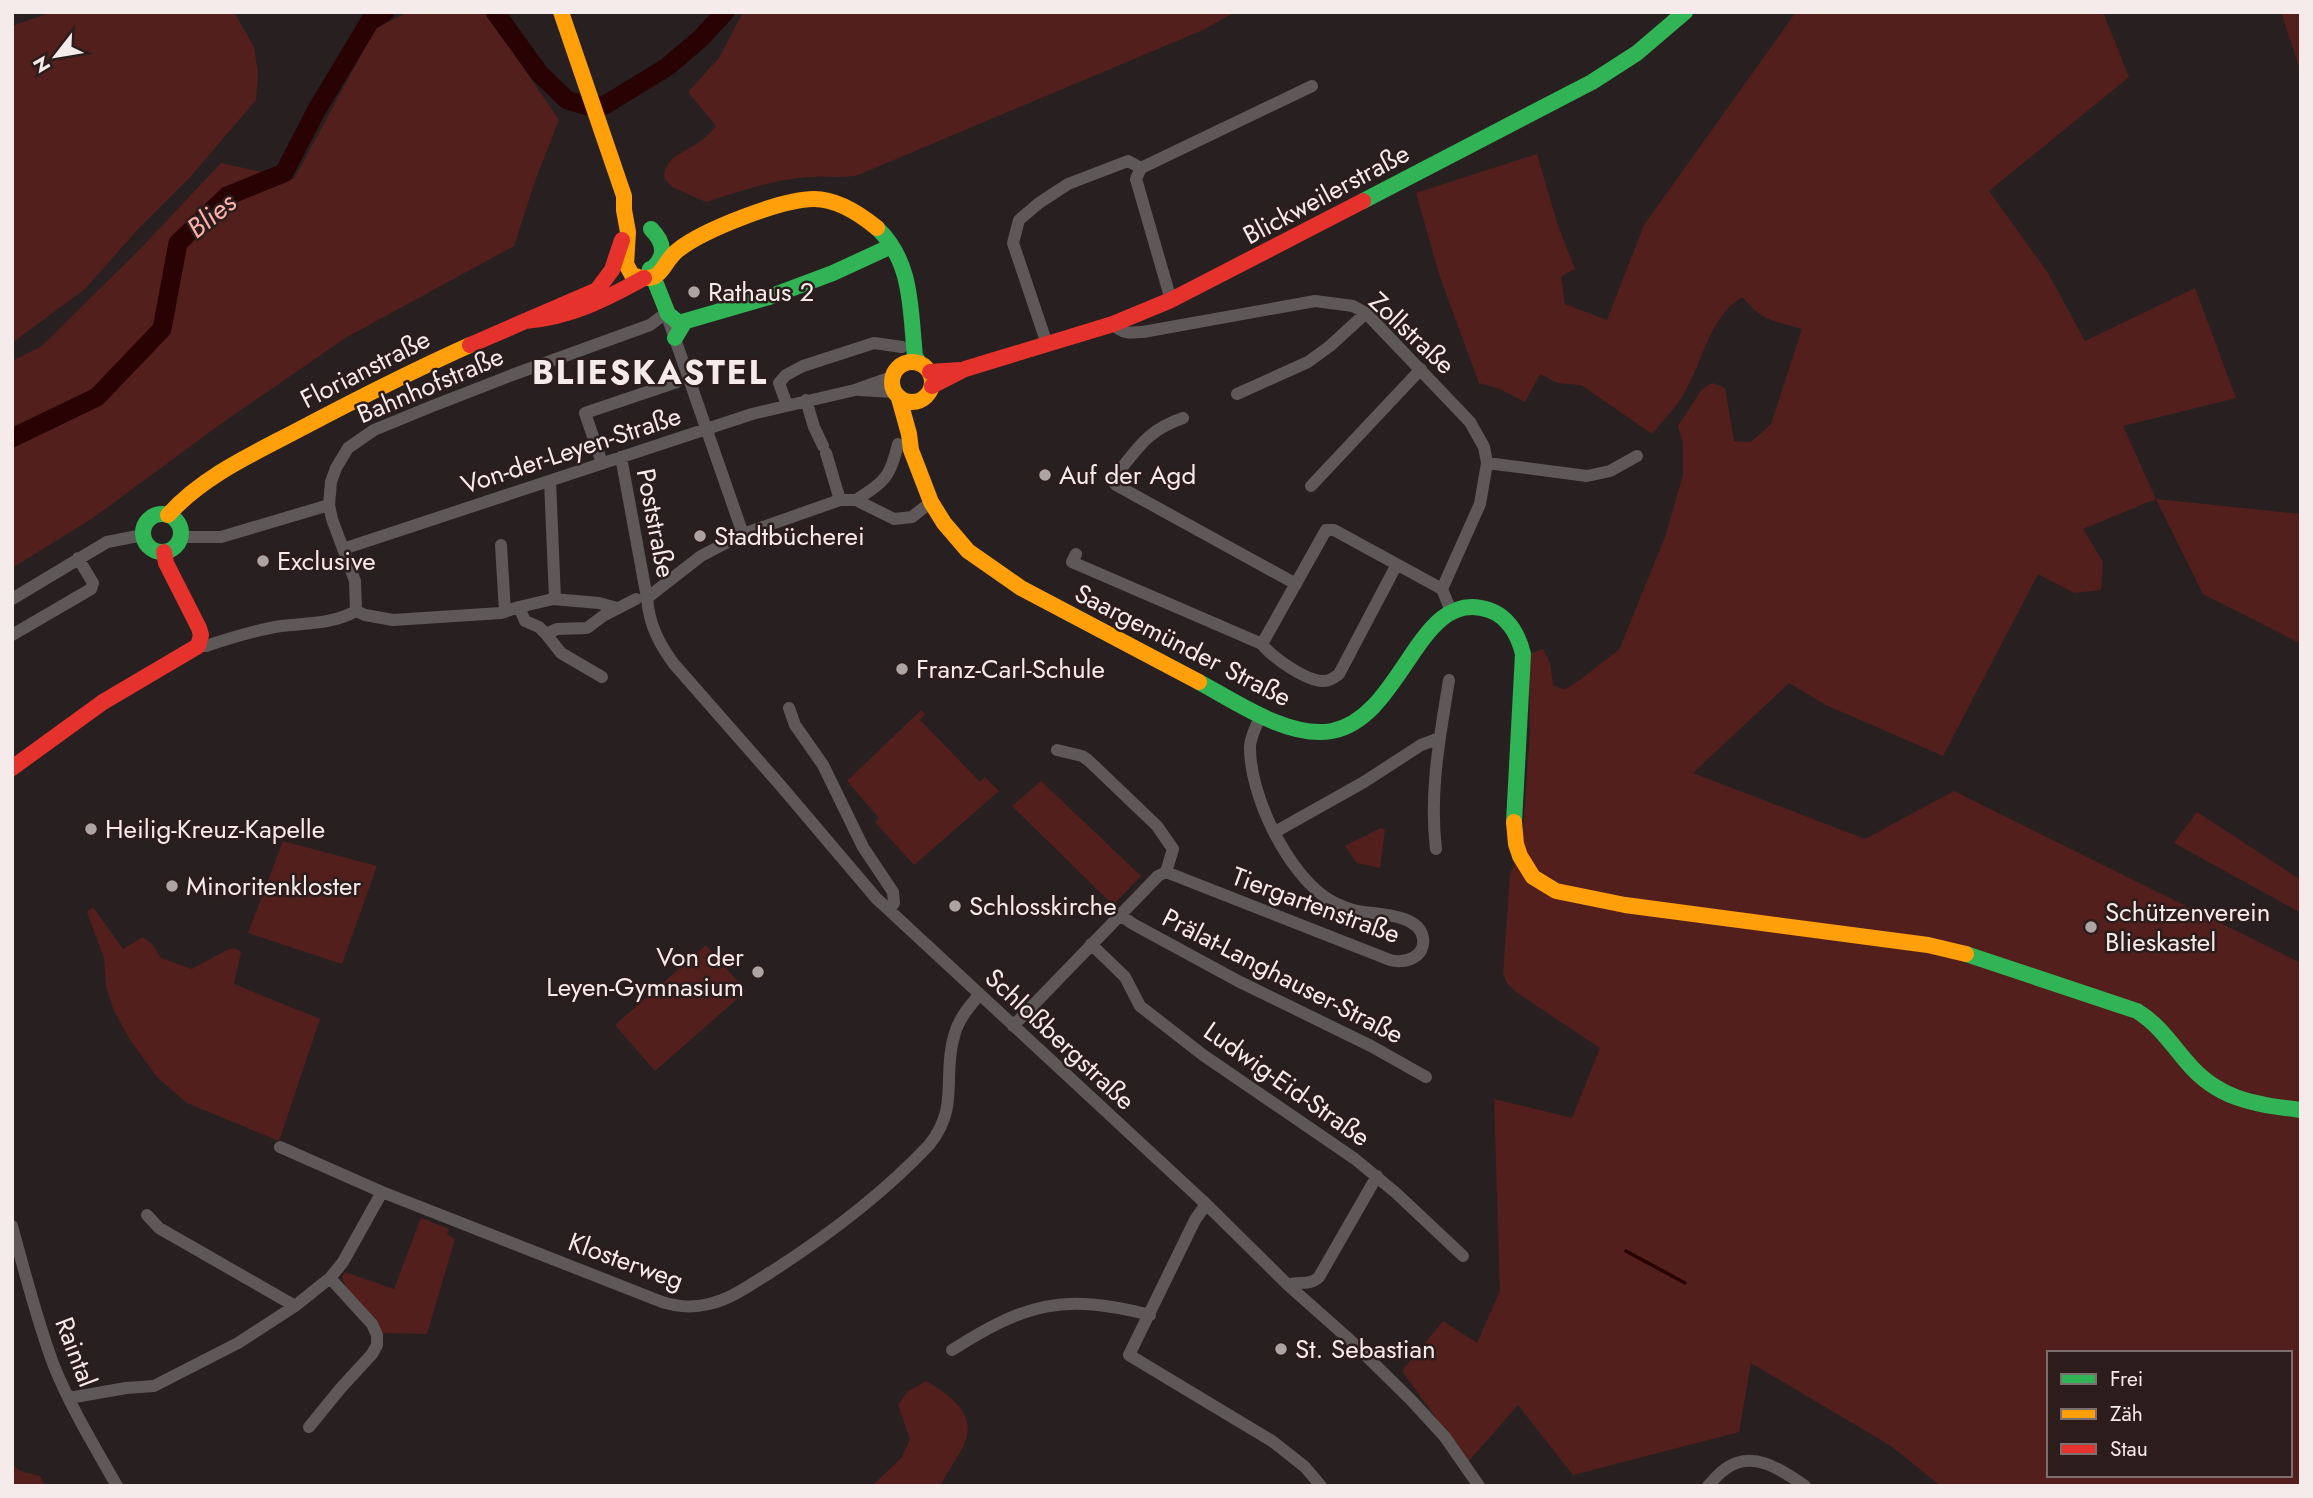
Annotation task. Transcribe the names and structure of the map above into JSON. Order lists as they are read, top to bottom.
{
  "streets": {
    "main road": ["Blickweilerstraße", "Florianstraße", "Saargemünder Straße"],
    "street": [
      "Zollstraße",
      "Bahnhofstraße",
      "Von-der-Leyen-Straße",
      "Poststraße",
      "Tiergartenstraße",
      "Prälat-Langhauser-Straße",
      "Schloßbergstraße",
      "Ludwig-Eid-Straße",
      "Klosterweg",
      "Raintal"
    ]
  },
  "crossings": [
    ["Blickweilerstraße", "Zollstraße"],
    ["Blickweilerstraße", "Von-der-Leyen-Straße"],
    ["Blickweilerstraße", "Saargemünder Straße"],
    ["Von-der-Leyen-Straße", "Poststraße"],
    ["Von-der-Leyen-Straße", "Saargemünder Straße"],
    ["Poststraße", "Schloßbergstraße"],
    ["Saargemünder Straße", "Tiergartenstraße"],
    ["Schloßbergstraße", "Klosterweg"]
  ],
  "districts": ["BLIESKASTEL"],
  "water": ["Blies"],
  "places": [
    "Rathaus 2",
    "Auf der Agd",
    "Stadtbücherei",
    "Exclusive",
    "Franz-Carl-Schule",
    "Heilig-Kreuz-Kapelle",
    "Minoritenkloster",
    "Schlosskirche",
    "Schützenverein Blieskastel",
    "Von der Leyen-Gymnasium",
    "St. Sebastian"
  ],
  "legend": ["Frei", "Zäh", "Stau"],
  "north": "bottom left"
}
